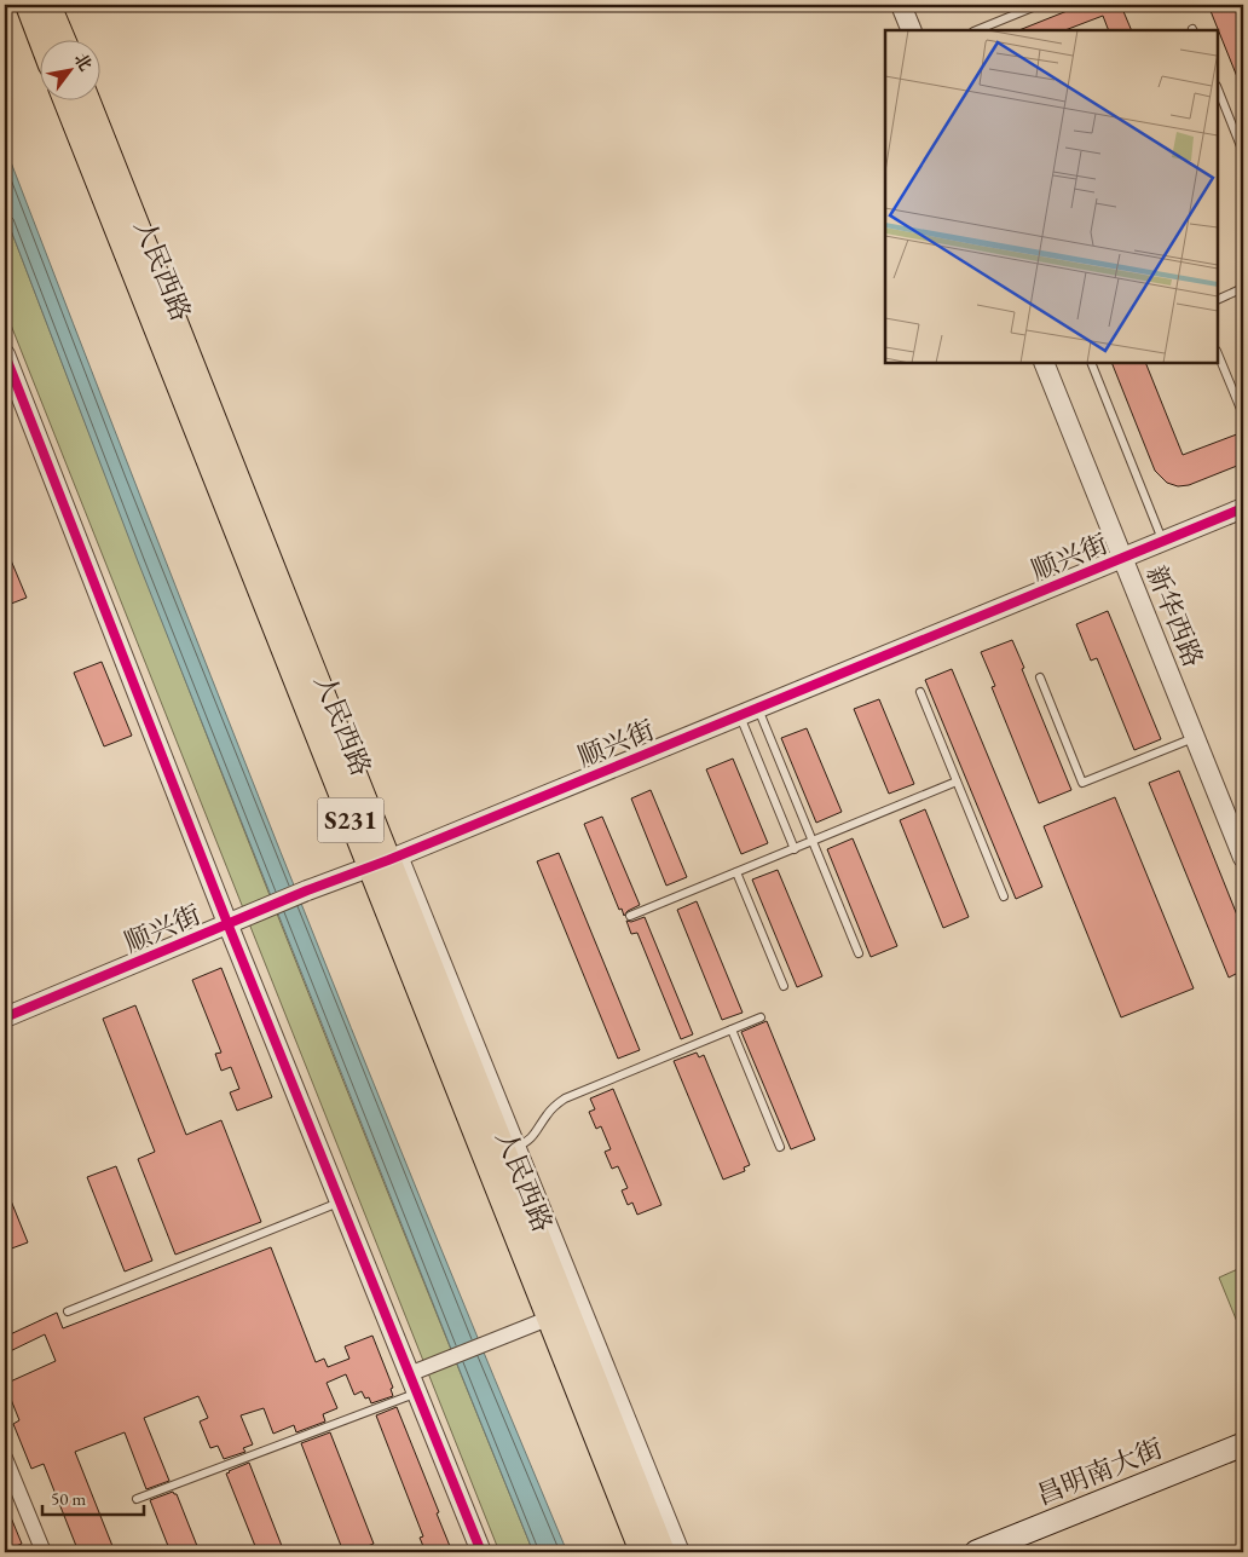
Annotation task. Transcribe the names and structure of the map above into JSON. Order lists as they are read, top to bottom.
{
  "streets": {
    "main road": ["人民西路", "S231", "昌明南大街"],
    "street": ["顺兴街", "新华西路"]
  },
  "crossings": [
    ["人民西路", "顺兴街"],
    ["顺兴街", "新华西路"]
  ],
  "scale_bar": "50 m",
  "north": "top right"
}
